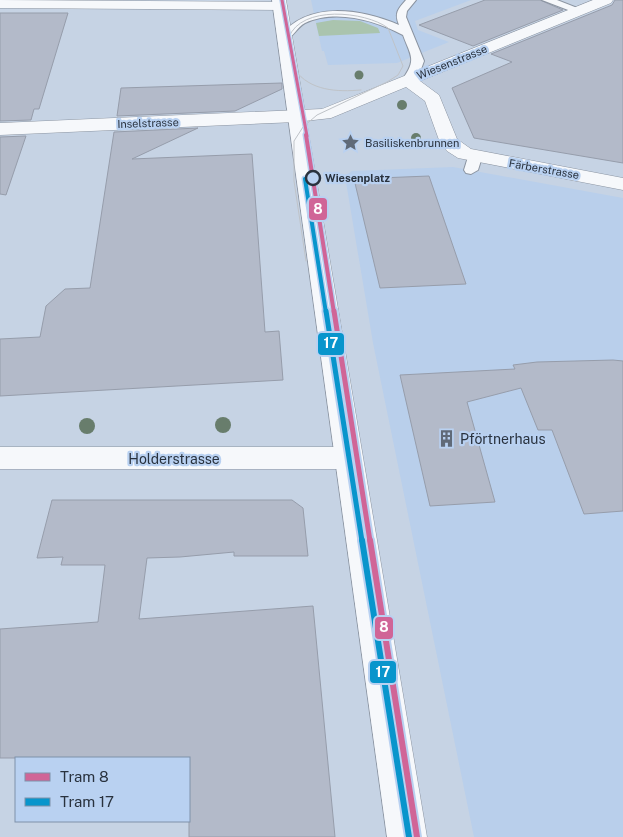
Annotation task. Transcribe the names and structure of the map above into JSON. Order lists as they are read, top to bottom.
{
  "streets": {
    "street": [
      "Wiesenstrasse",
      "Inselstrasse",
      "Färberstrasse",
      "Holderstrasse"
    ]
  },
  "crossings": [
    ["Wiesenstrasse", "Inselstrasse"],
    ["Wiesenstrasse", "Färberstrasse"]
  ],
  "places": {
    "place": ["Basiliskenbrunnen"],
    "other": ["Wiesenplatz"],
    "building": ["Pförtnerhaus"]
  },
  "lines": ["tram line 8", "tram line 17"],
  "legend": ["Tram 8", "Tram 17"]
}
